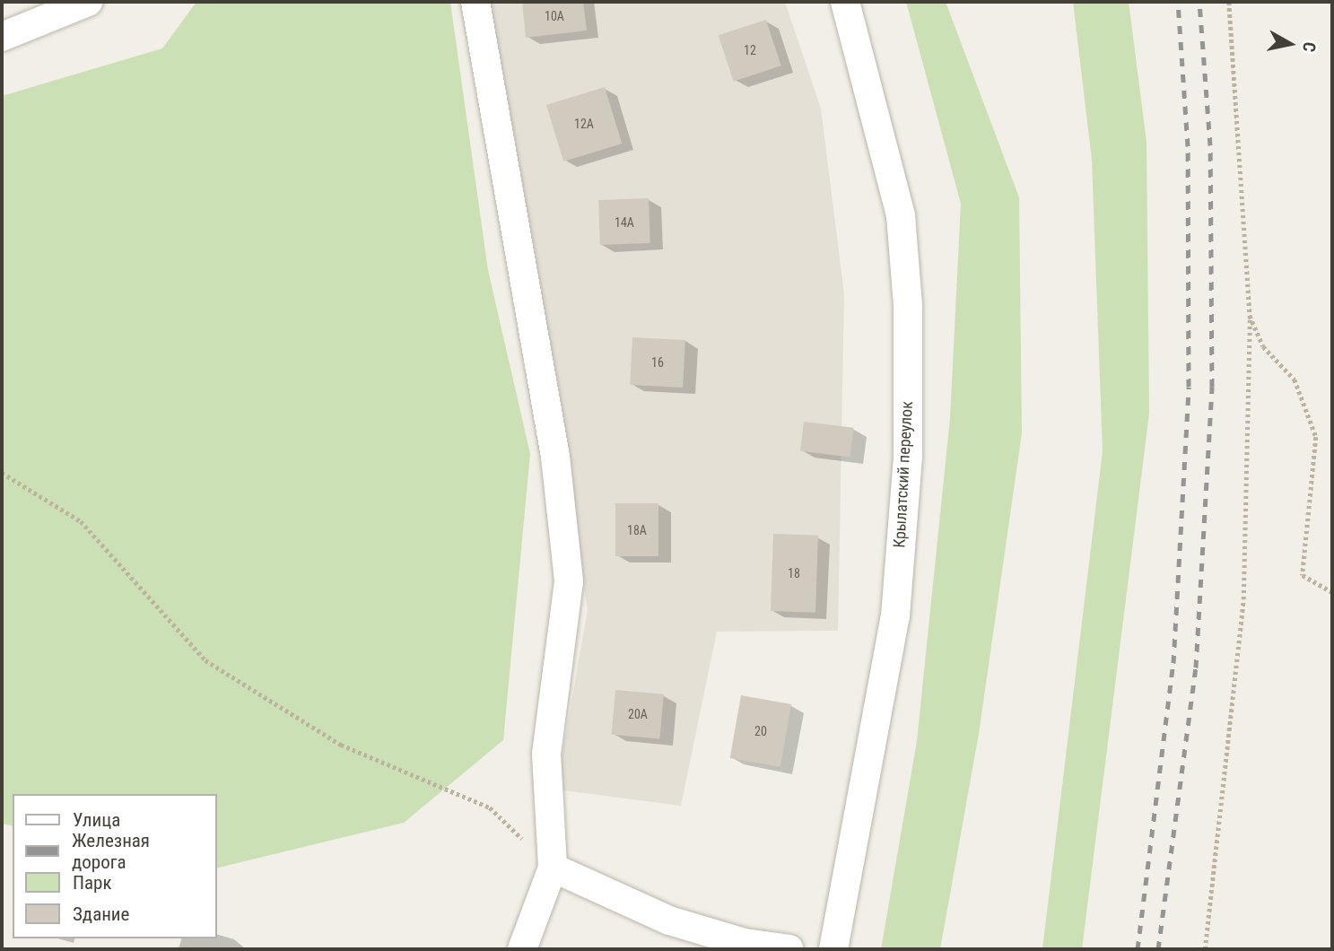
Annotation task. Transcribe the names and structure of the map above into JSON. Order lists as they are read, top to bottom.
{
  "streets": {
    "street": ["Крылатский переулок"]
  },
  "house_numbers": [
    "10А",
    "12",
    "12А",
    "14А",
    "16",
    "18А",
    "18",
    "20А",
    "20"
  ],
  "legend": [
    "Улица",
    "Железная дорога",
    "Парк",
    "Здание"
  ],
  "north": "right"
}
